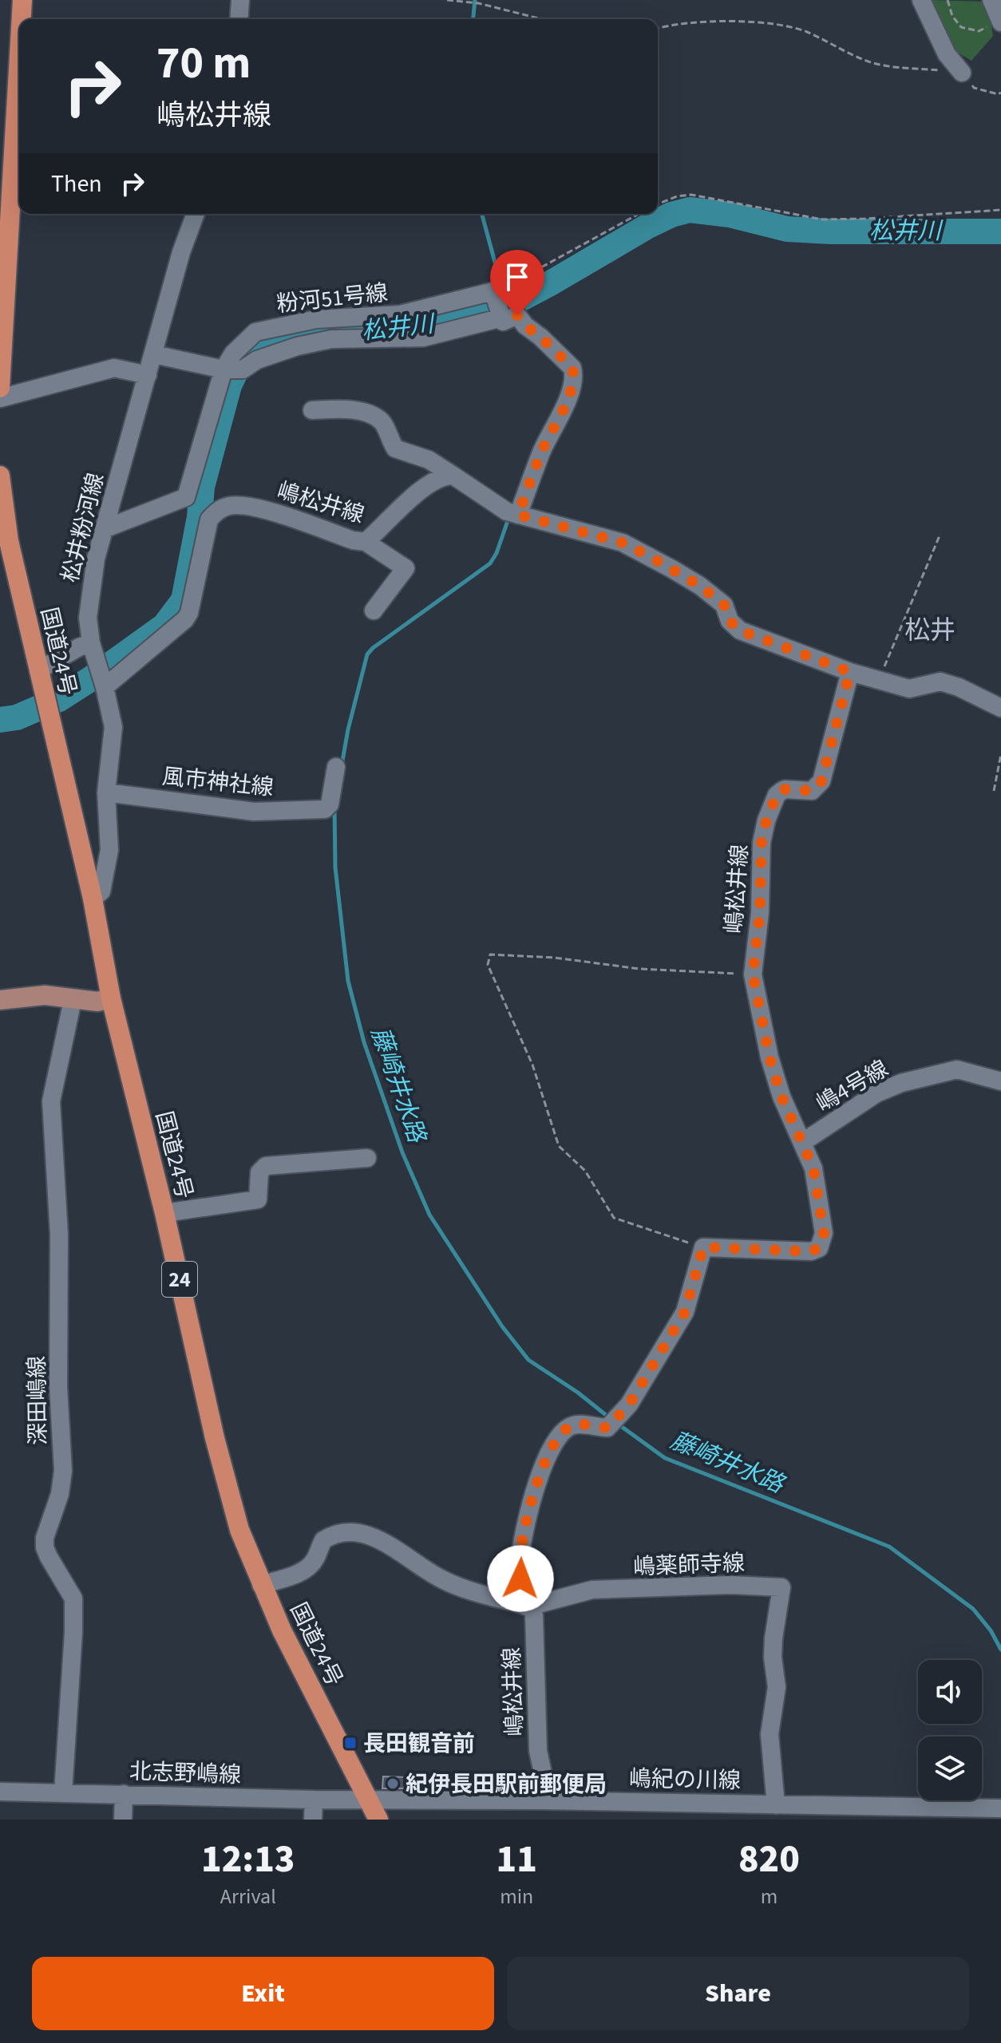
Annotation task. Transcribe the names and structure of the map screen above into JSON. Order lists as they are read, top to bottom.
{
  "streets": {
    "highway": ["国道24号", "24"],
    "street": [
      "粉河51号線",
      "嶋松井線",
      "松井粉河線",
      "風市神社線",
      "嶋4号線",
      "深田嶋線",
      "嶋薬師寺線",
      "北志野嶋線",
      "嶋紀の川線"
    ]
  },
  "crossings": [
    ["嶋松井線", "松井粉河線"],
    ["嶋松井線", "嶋4号線"],
    ["嶋松井線", "嶋薬師寺線"],
    ["嶋松井線", "嶋紀の川線"],
    ["松井粉河線", "国道24号"],
    ["松井粉河線", "風市神社線"],
    ["国道24号", "嶋薬師寺線"],
    ["国道24号", "北志野嶋線"],
    ["国道24号", "嶋紀の川線"],
    ["深田嶋線", "北志野嶋線"],
    ["嶋薬師寺線", "嶋紀の川線"],
    ["北志野嶋線", "嶋紀の川線"]
  ],
  "districts": ["松井"],
  "water": ["松井川", "藤崎井水路"],
  "places": {
    "transit": ["長田観音前"],
    "other": ["紀伊長田駅前郵便局"]
  },
  "page": {
    "turn": ["70 m", "嶋松井線"],
    "then": "Then",
    "eta": [
      "12:13",
      "Arrival",
      "11",
      "min",
      "820",
      "m"
    ],
    "buttons": ["Exit", "Share"]
  }
}
